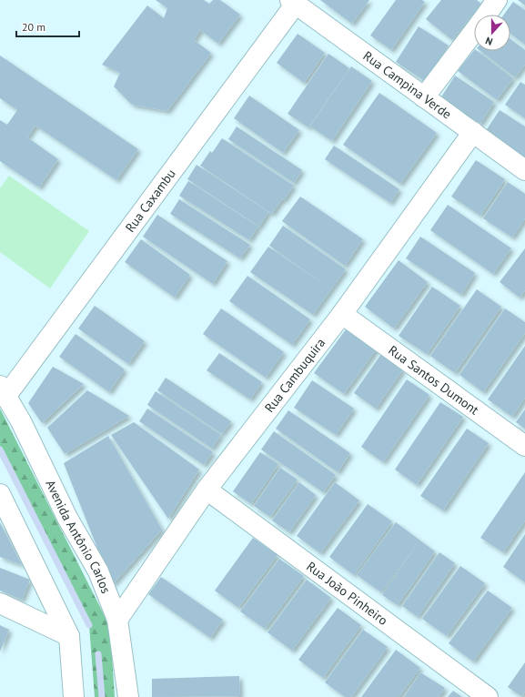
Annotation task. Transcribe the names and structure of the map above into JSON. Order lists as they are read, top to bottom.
{
  "streets": {
    "street": [
      "Rua Campina Verde",
      "Rua Caxambu",
      "Rua Cambuquira",
      "Rua Santos Dumont",
      "Avenida Antônio Carlos",
      "Rua João Pinheiro"
    ]
  },
  "crossings": [
    ["Rua Campina Verde", "Rua Caxambu"],
    ["Rua Campina Verde", "Rua Cambuquira"],
    ["Rua Caxambu", "Avenida Antônio Carlos"],
    ["Rua Cambuquira", "Rua Santos Dumont"],
    ["Rua Cambuquira", "Avenida Antônio Carlos"],
    ["Rua Cambuquira", "Rua João Pinheiro"]
  ],
  "scale_bar": "20 m",
  "north": "bottom"
}
